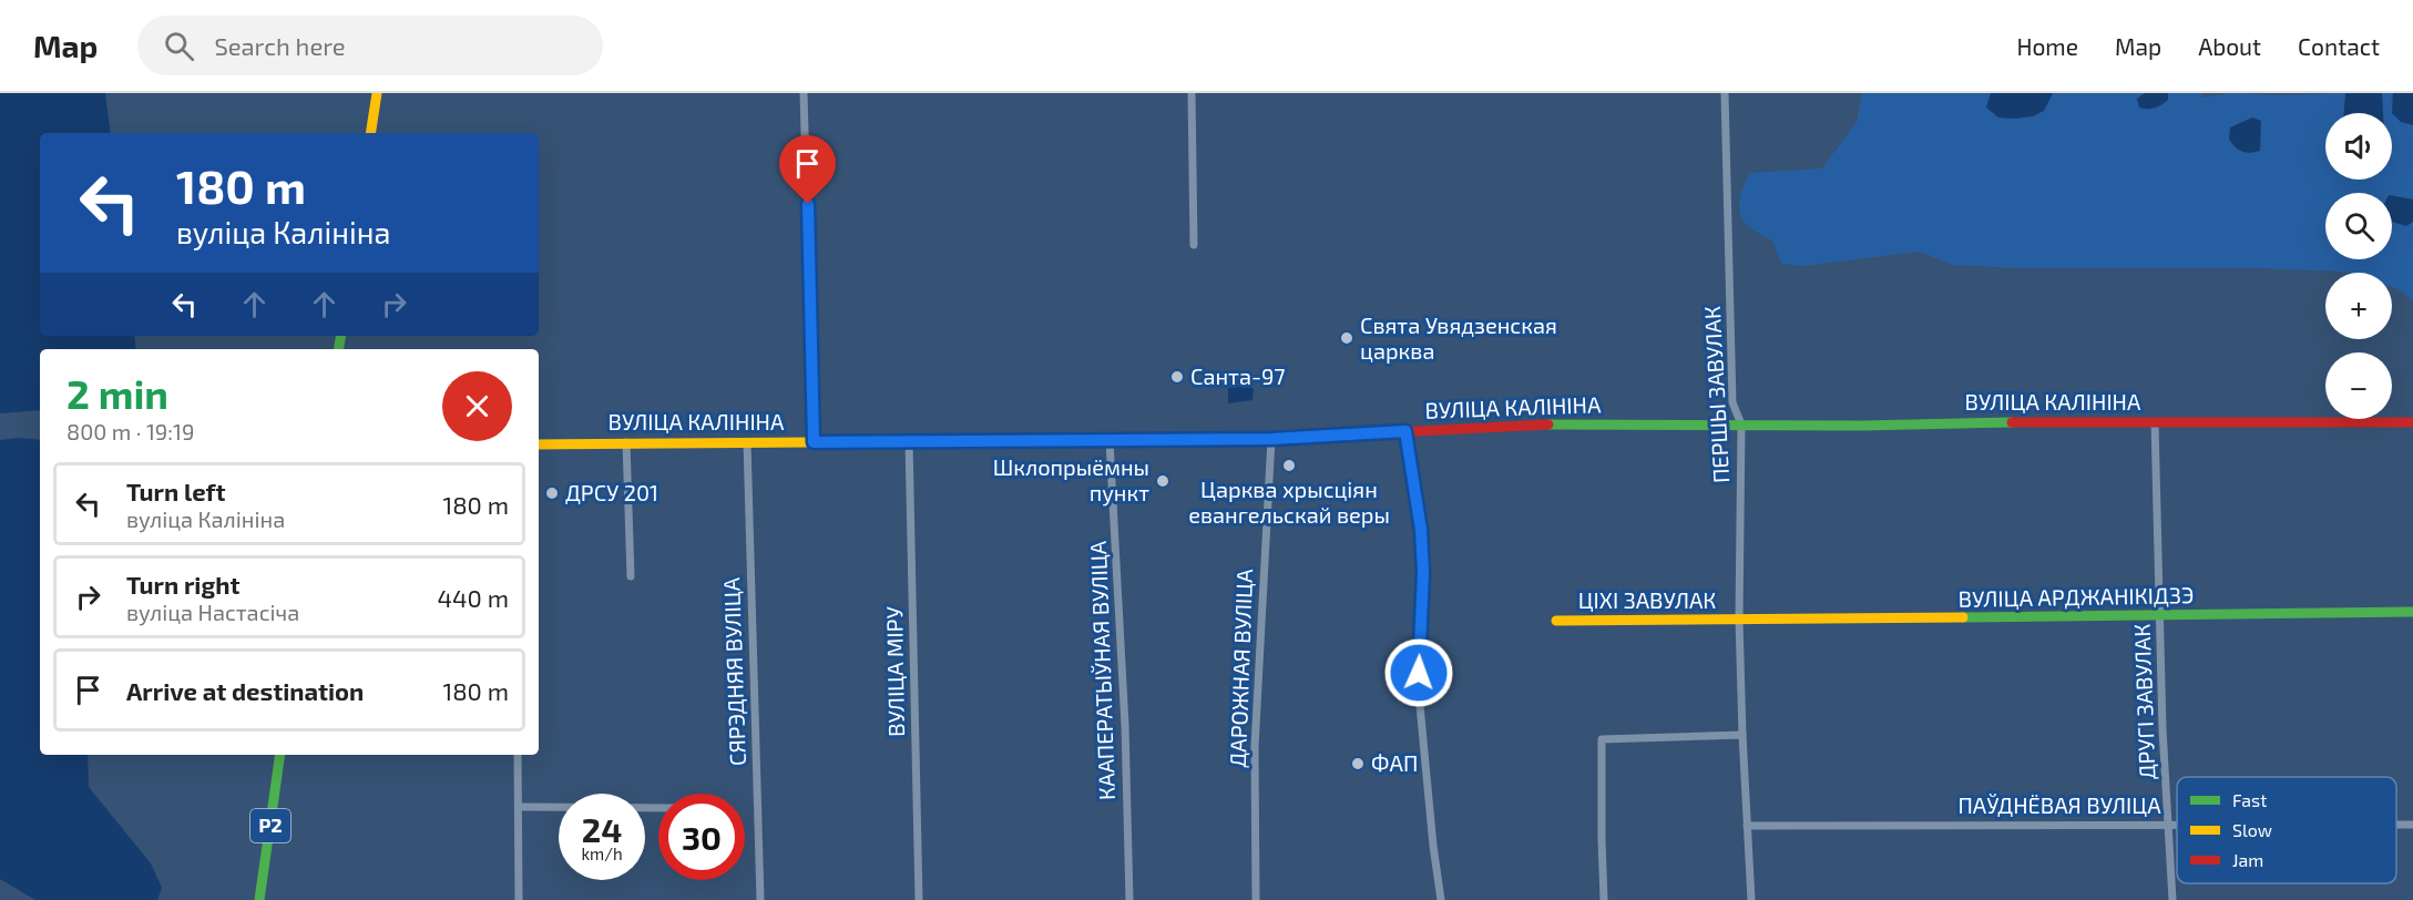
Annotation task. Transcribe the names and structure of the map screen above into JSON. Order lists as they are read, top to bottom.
{
  "streets": {
    "street": [
      "ПЕРШЫ ЗАВУЛАК",
      "ВУЛІЦА КАЛІНІНА",
      "ВУЛІЦА АРДЖАНІКІДЗЭ",
      "ЦІХІ ЗАВУЛАК",
      "ДАРОЖНАЯ ВУЛІЦА",
      "КААПЕРАТЫЎНАЯ ВУЛІЦА",
      "СЯРЭДНЯЯ ВУЛІЦА",
      "ВУЛІЦА МІРУ",
      "ДРУГІ ЗАВУЛАК",
      "ПАЎДНЁВАЯ ВУЛІЦА",
      "Р2"
    ]
  },
  "crossings": [
    ["ПЕРШЫ ЗАВУЛАК", "ВУЛІЦА КАЛІНІНА"],
    ["ПЕРШЫ ЗАВУЛАК", "ВУЛІЦА АРДЖАНІКІДЗЭ"],
    ["ПЕРШЫ ЗАВУЛАК", "ЦІХІ ЗАВУЛАК"],
    ["ПЕРШЫ ЗАВУЛАК", "ПАЎДНЁВАЯ ВУЛІЦА"],
    ["ВУЛІЦА КАЛІНІНА", "ДАРОЖНАЯ ВУЛІЦА"],
    ["ВУЛІЦА КАЛІНІНА", "КААПЕРАТЫЎНАЯ ВУЛІЦА"],
    ["ВУЛІЦА КАЛІНІНА", "СЯРЭДНЯЯ ВУЛІЦА"],
    ["ВУЛІЦА КАЛІНІНА", "ВУЛІЦА МІРУ"],
    ["ВУЛІЦА КАЛІНІНА", "ДРУГІ ЗАВУЛАК"],
    ["ВУЛІЦА АРДЖАНІКІДЗЭ", "ЦІХІ ЗАВУЛАК"],
    ["ВУЛІЦА АРДЖАНІКІДЗЭ", "ДРУГІ ЗАВУЛАК"],
    ["ДРУГІ ЗАВУЛАК", "ПАЎДНЁВАЯ ВУЛІЦА"]
  ],
  "places": [
    "Свята Увядзенская царква",
    "Санта-97",
    "Царква хрысціян евангельскай веры",
    "Шклопрыёмны пункт",
    "ДРСУ 201",
    "ФАП"
  ],
  "legend": ["Fast", "Slow", "Jam"],
  "page": {
    "header": "Map",
    "search": "Search here",
    "nav": [
      "Home",
      "Map",
      "About",
      "Contact"
    ],
    "map_buttons": ["+", "−"],
    "turn": ["180 m", "вуліца Калініна"],
    "heading": ["2 min", "800 m · 19:19"],
    "list": [
      {
        "name": "Turn left",
        "note": "вуліца Калініна",
        "value": "180 m"
      },
      {
        "name": "Turn right",
        "note": "вуліца Настасіча",
        "value": "440 m"
      },
      {
        "name": "Arrive at destination",
        "value": "180 m"
      }
    ],
    "speed": "24 km/h",
    "limit": "30"
  }
}
